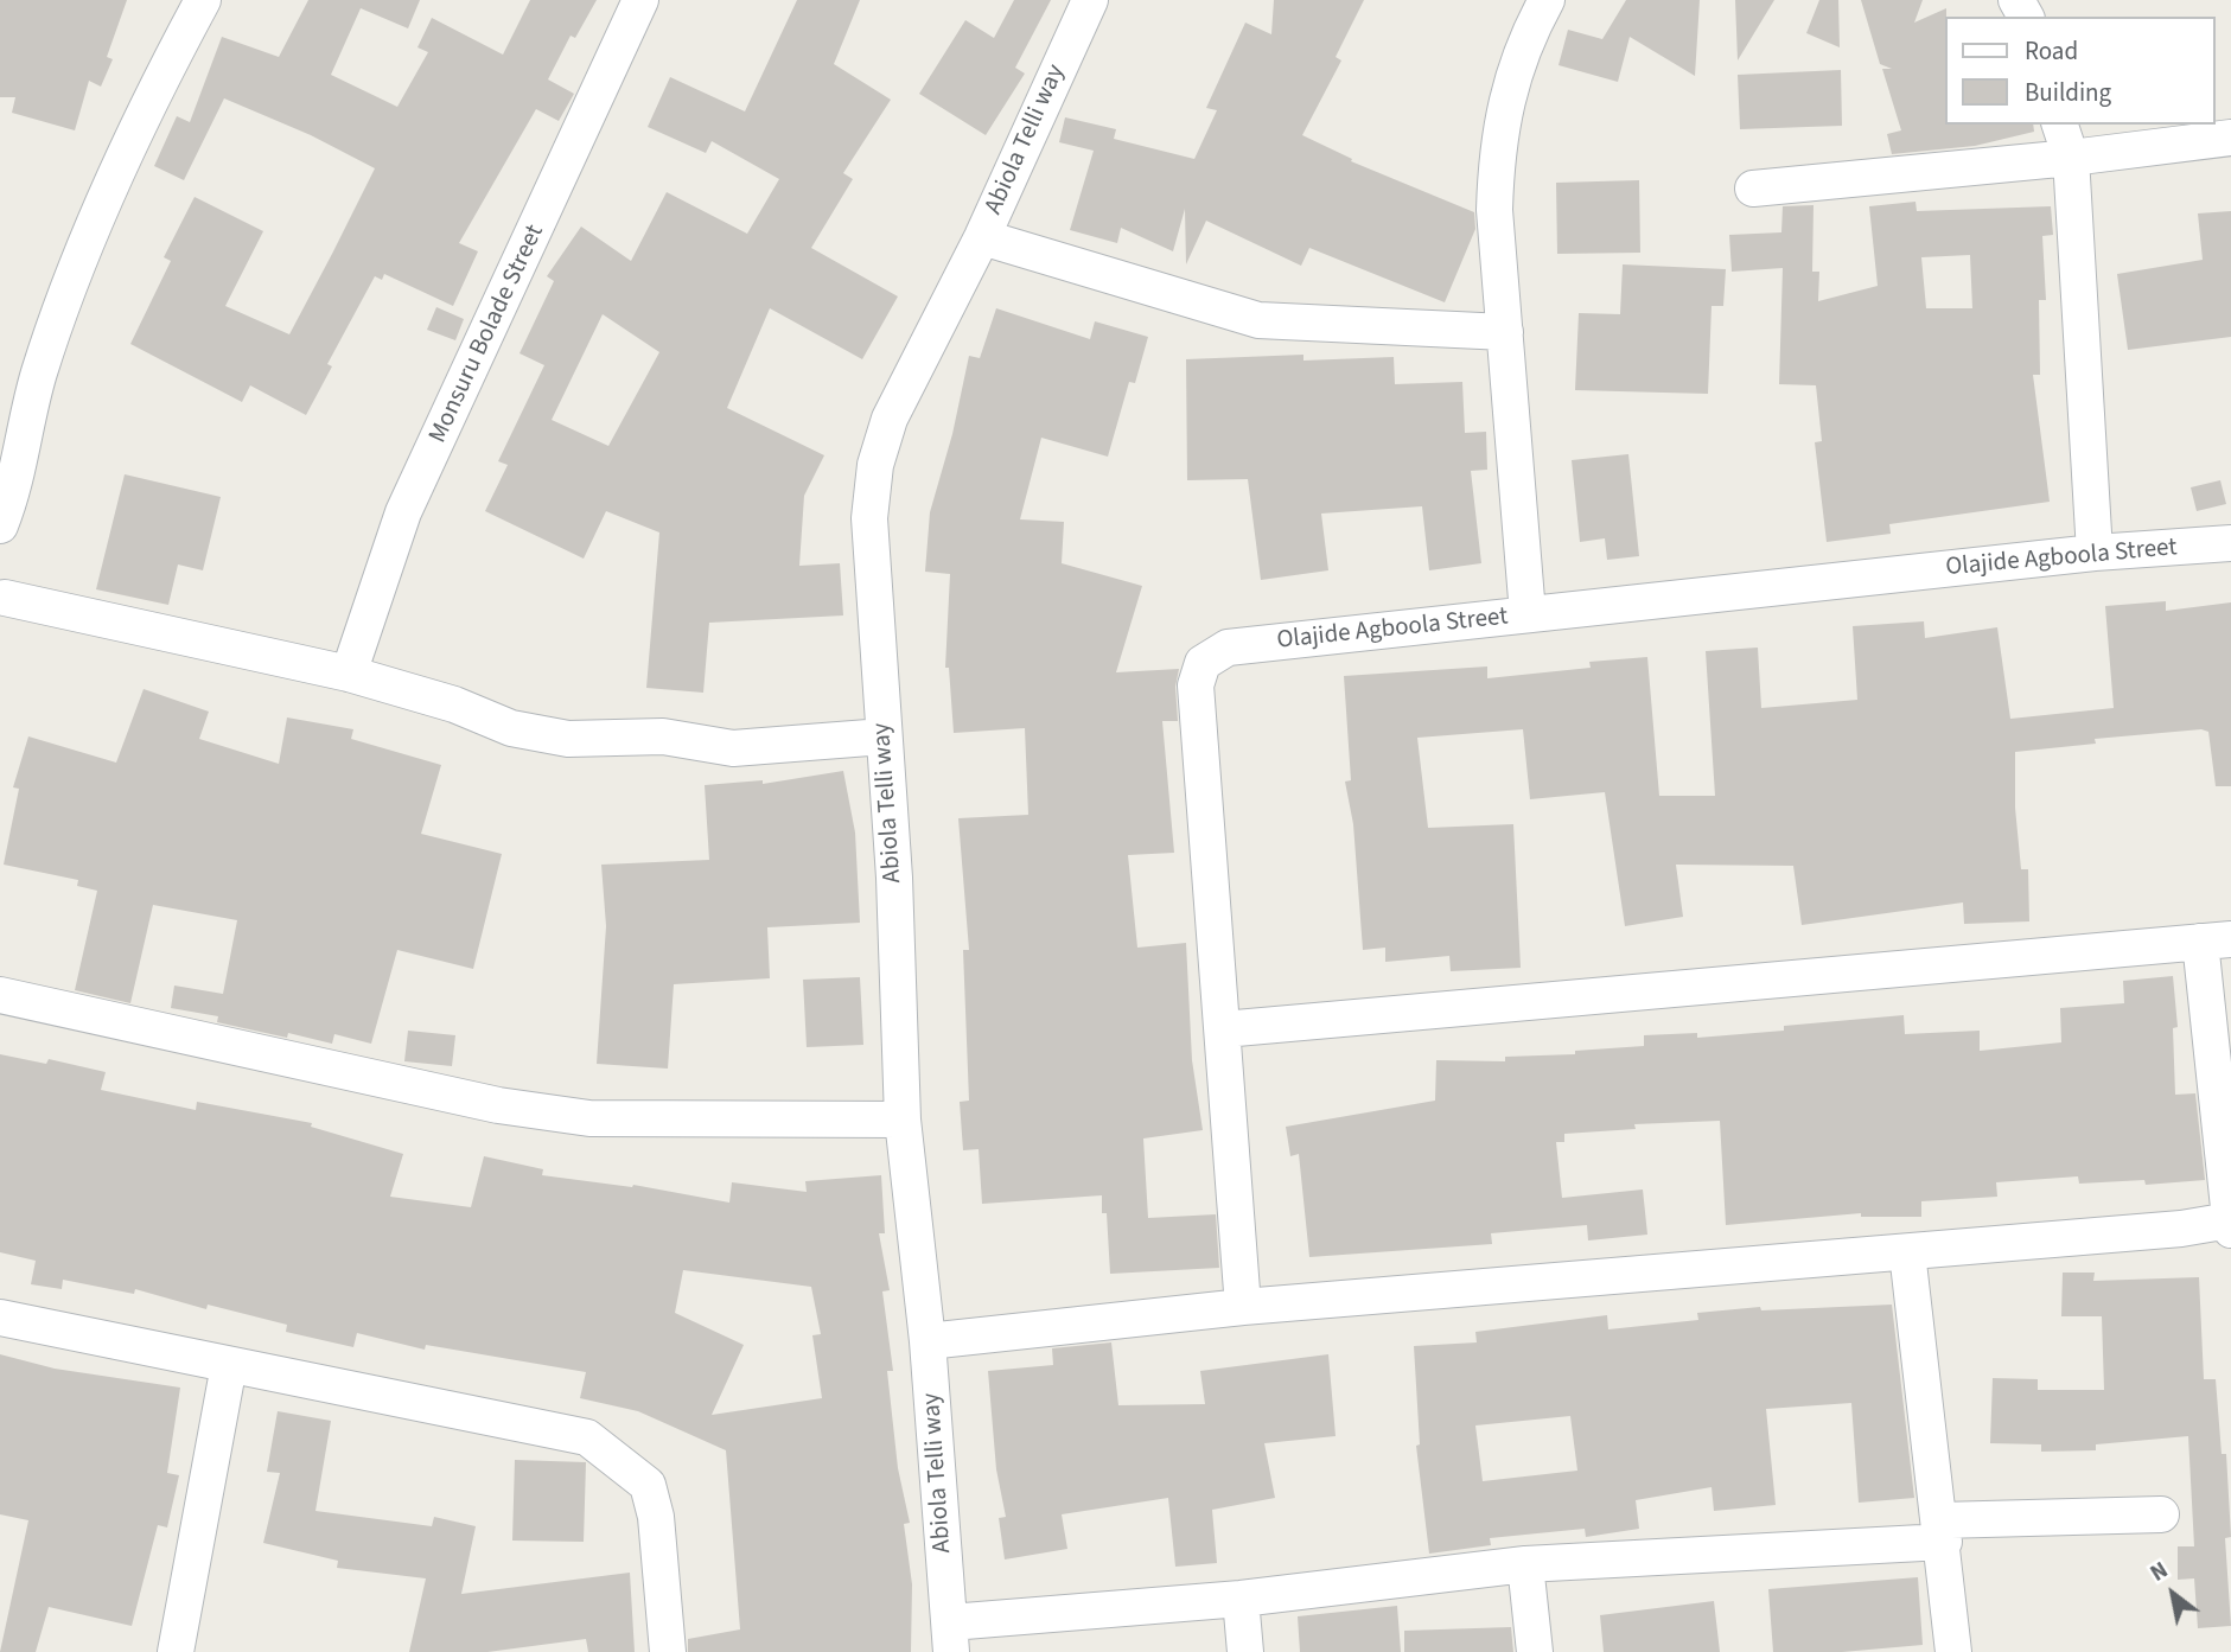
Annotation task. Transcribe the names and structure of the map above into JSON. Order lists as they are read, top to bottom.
{
  "streets": {
    "street": ["Abiola Telli way", "Monsuru Bolade Street", "Olajide Agboola Street"]
  },
  "legend": ["Road", "Building"],
  "north": "top left"
}
